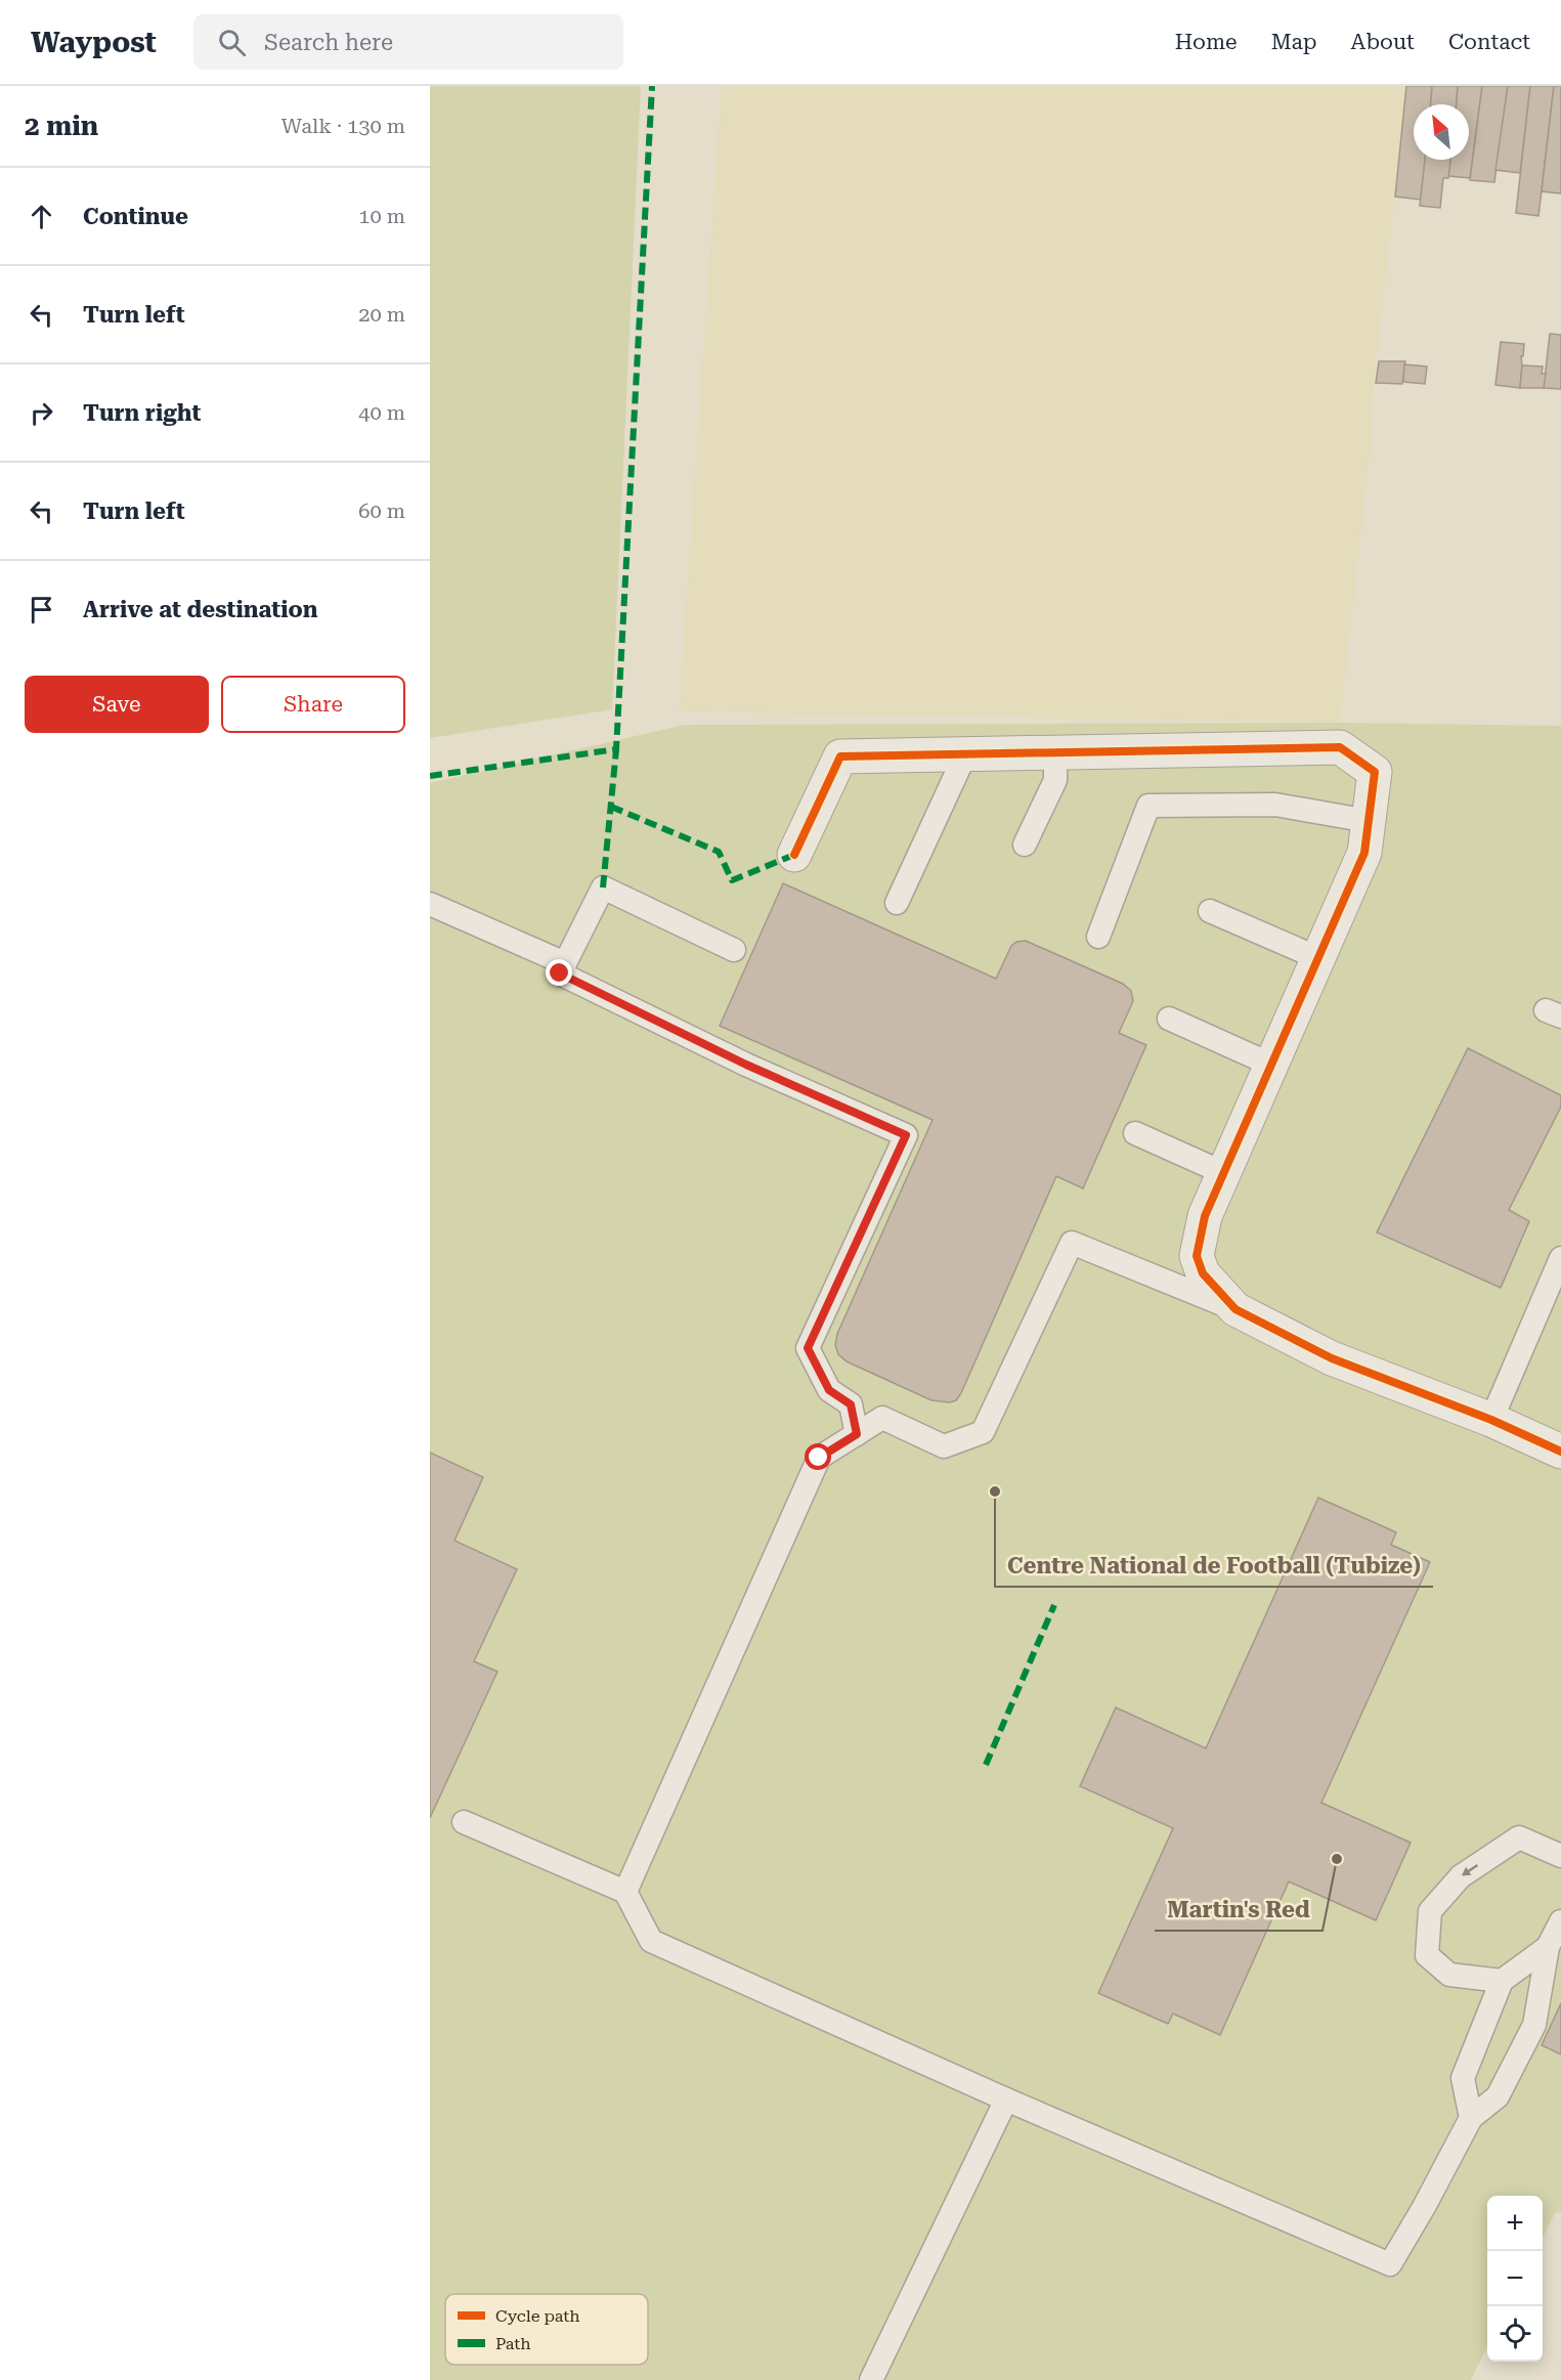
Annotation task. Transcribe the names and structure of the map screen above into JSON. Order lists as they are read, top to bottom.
{
  "places": ["Centre National de Football (Tubize)", "Martin's Red"],
  "legend": ["Cycle path", "Path"],
  "north": "top left",
  "page": {
    "header": "Waypost",
    "search": "Search here",
    "nav": [
      "Home",
      "Map",
      "About",
      "Contact"
    ],
    "heading": ["2 min", "Walk · 130 m"],
    "list": [
      ["Continue", "10 m"],
      ["Turn left", "20 m"],
      ["Turn right", "40 m"],
      ["Turn left", "60 m"],
      "Arrive at destination"
    ],
    "buttons": ["Save", "Share"],
    "map_buttons": ["+", "−"]
  }
}
